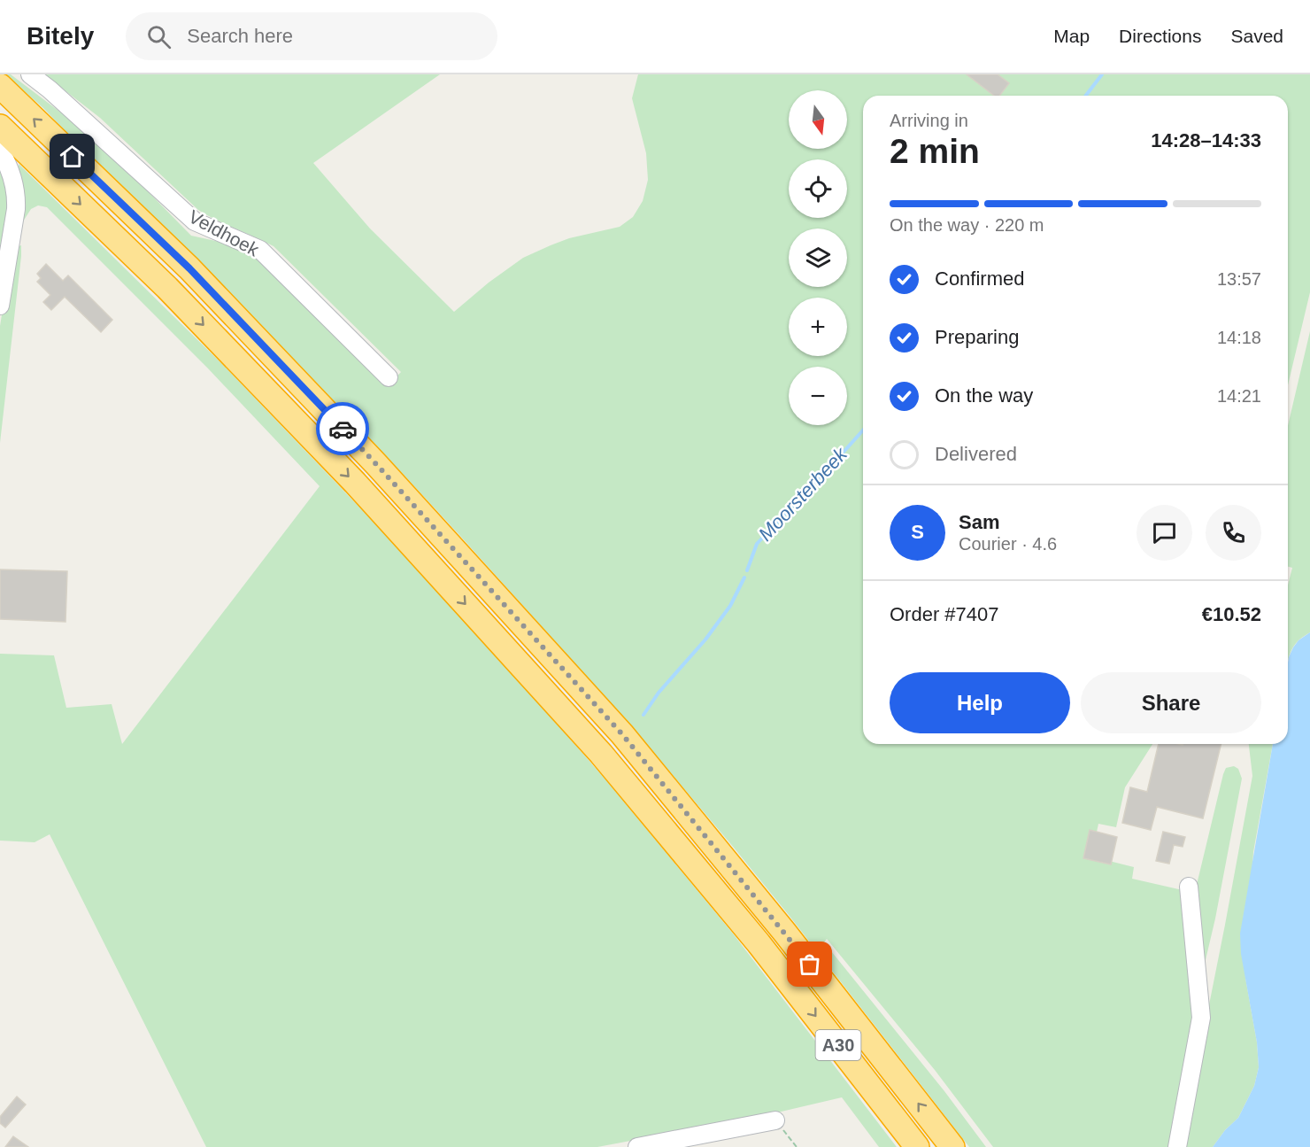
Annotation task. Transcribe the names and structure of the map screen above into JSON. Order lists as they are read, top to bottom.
{
  "streets": {
    "highway": ["A30"],
    "street": ["Veldhoek"]
  },
  "water": ["Moorsterbeek"],
  "north": "bottom",
  "page": {
    "header": "Bitely",
    "search": "Search here",
    "nav": ["Map", "Directions", "Saved"],
    "map_buttons": ["+", "−"],
    "heading": ["2 min", "Arriving in", "14:28–14:33"],
    "panel": [
      "Sam",
      "Courier · 4.6",
      "Order #7407",
      "€10.52"
    ],
    "bar": "On the way · 220 m",
    "list": [
      ["Confirmed", "13:57"],
      ["Preparing", "14:18"],
      ["On the way", "14:21"],
      "Delivered"
    ],
    "round": "S",
    "buttons": ["Help", "Share"]
  }
}
